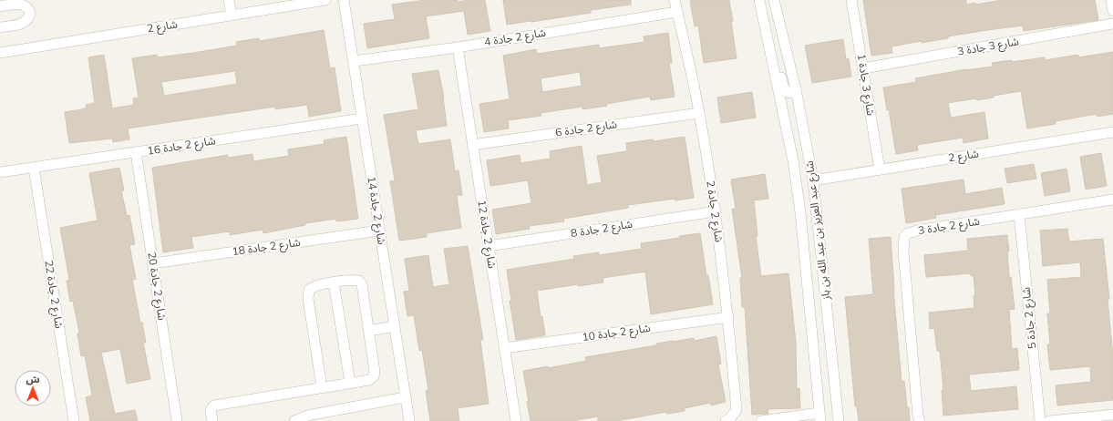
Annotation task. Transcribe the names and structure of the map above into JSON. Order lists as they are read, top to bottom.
{
  "streets": {
    "street": [
      "شارع 2",
      "شارع 2 جادة 4",
      "شارع 3 جادة 3",
      "شارع 3 جادة 1",
      "شارع 2 جادة 6",
      "شارع 2 جادة 16",
      "شارع 2 جادة 14",
      "شارع 2 جادة 2",
      "شارع 2 جادة 3",
      "شارع 2 جادة 8",
      "شارع عبد العزيز بن عبد الله بن باز",
      "شارع 2 جادة 12",
      "شارع 2 جادة 18",
      "شارع 2 جادة 20",
      "شارع 2 جادة 22",
      "شارع 2 جادة 5",
      "شارع 2 جادة 10"
    ]
  },
  "crossings": [
    ["شارع 2", "شارع 3 جادة 1"],
    ["شارع 2", "شارع عبد العزيز بن عبد الله بن باز"],
    ["شارع 2 جادة 4", "شارع 2 جادة 14"],
    ["شارع 2 جادة 4", "شارع 2 جادة 2"],
    ["شارع 2 جادة 4", "شارع 2 جادة 12"],
    ["شارع 3 جادة 3", "شارع 3 جادة 1"],
    ["شارع 2 جادة 6", "شارع 2 جادة 2"],
    ["شارع 2 جادة 6", "شارع 2 جادة 12"],
    ["شارع 2 جادة 16", "شارع 2 جادة 14"],
    ["شارع 2 جادة 16", "شارع 2 جادة 20"],
    ["شارع 2 جادة 16", "شارع 2 جادة 22"],
    ["شارع 2 جادة 14", "شارع 2 جادة 18"],
    ["شارع 2 جادة 2", "شارع 2 جادة 8"],
    ["شارع 2 جادة 2", "شارع 2 جادة 10"],
    ["شارع 2 جادة 3", "شارع 2 جادة 5"],
    ["شارع 2 جادة 8", "شارع 2 جادة 12"],
    ["شارع 2 جادة 12", "شارع 2 جادة 10"],
    ["شارع 2 جادة 18", "شارع 2 جادة 20"]
  ],
  "north": "top"
}
